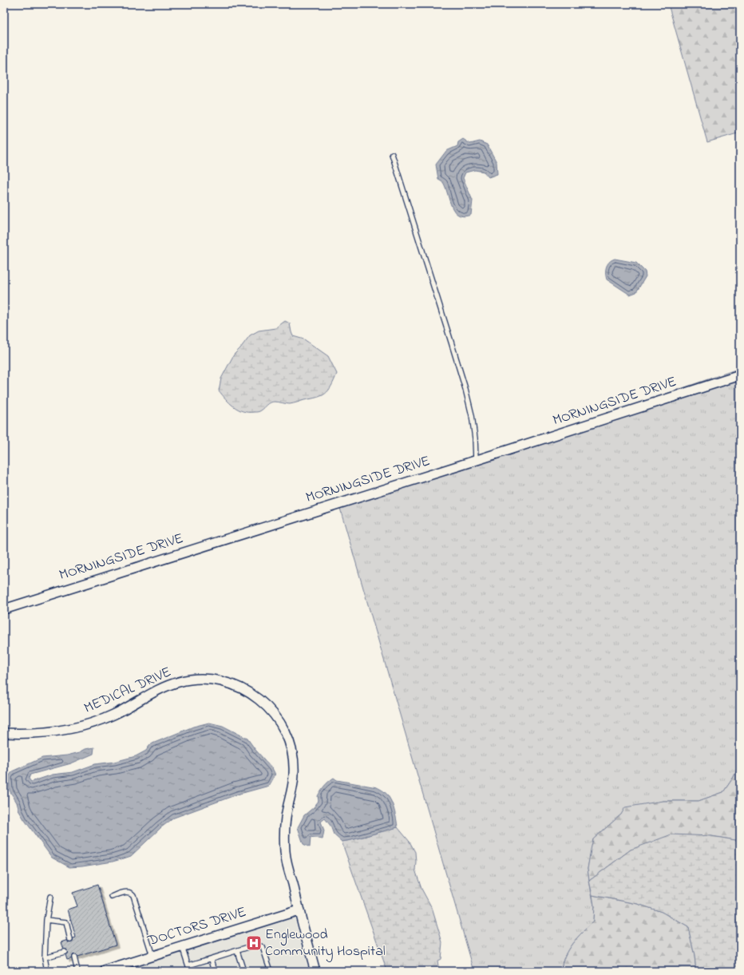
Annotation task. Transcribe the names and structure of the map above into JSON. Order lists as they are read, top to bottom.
{
  "streets": {
    "street": ["MORNINGSIDE DRIVE", "MEDICAL DRIVE", "DOCTORS DRIVE"]
  },
  "crossings": [
    ["MEDICAL DRIVE", "DOCTORS DRIVE"]
  ],
  "places": {
    "hospital": ["Englewood Community Hospital"]
  }
}
